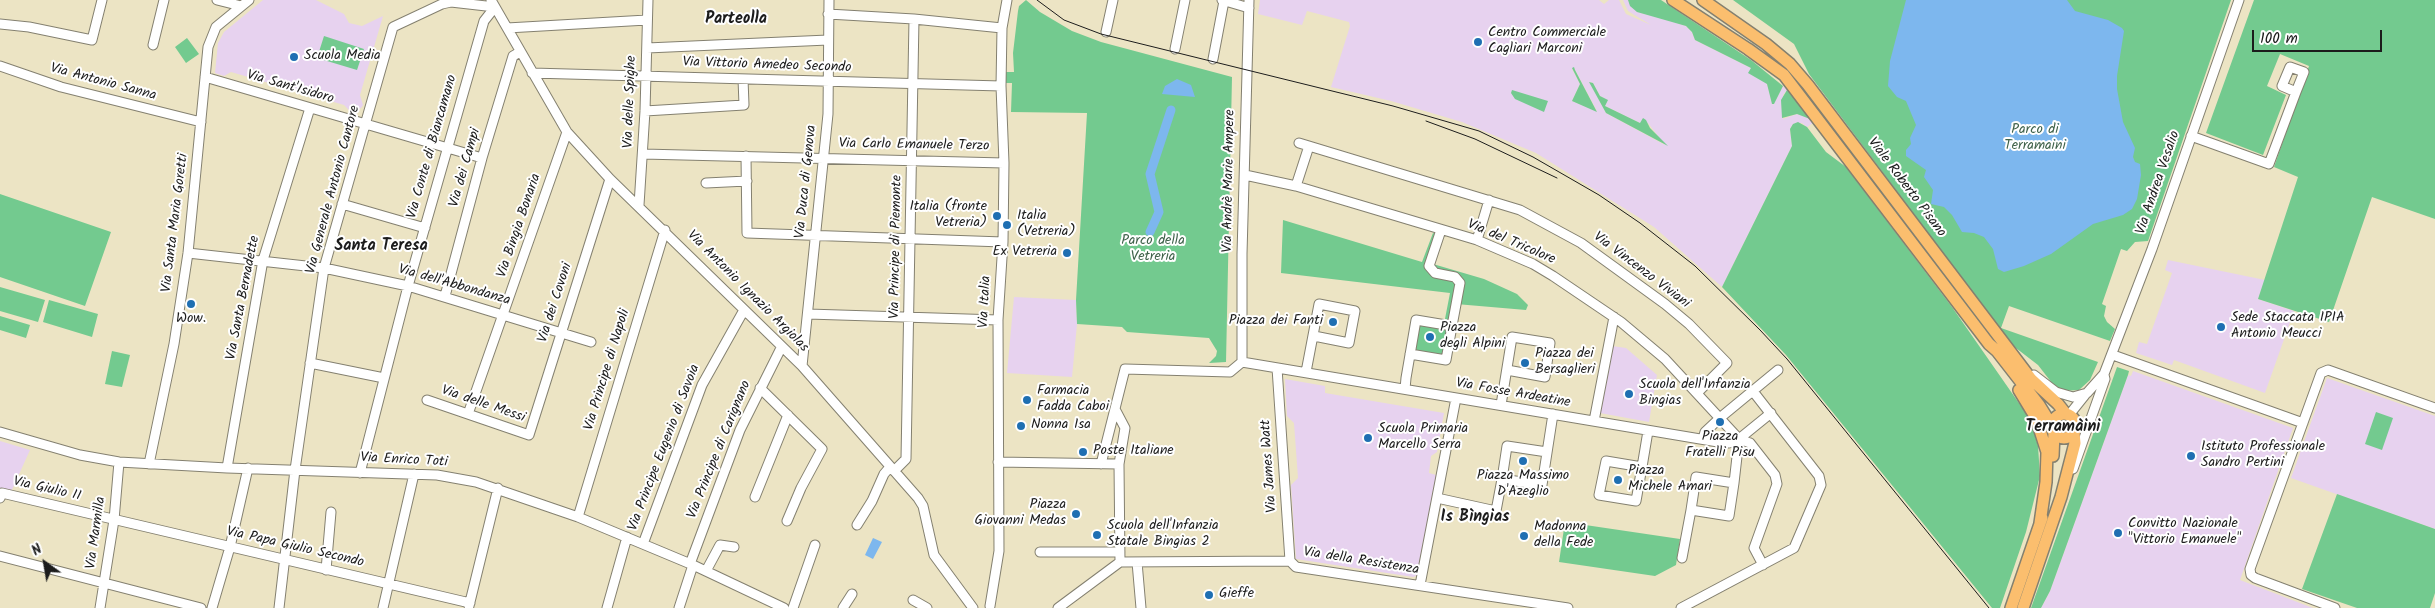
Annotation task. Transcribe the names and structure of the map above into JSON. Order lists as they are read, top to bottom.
{
  "streets": {
    "main road": ["Via Andrea Vesalio", "Viale Roberto Pisano"],
    "street": [
      "Via Vittorio Amedeo Secondo",
      "Via Antonio Sanna",
      "Via Sant'Isidoro",
      "Via delle Spighe",
      "Via Carlo Emanuele Terzo",
      "Via Conte di Biancamano",
      "Via dei Campi",
      "Via Andrè Marie Ampere",
      "Via Duca di Genova",
      "Via Generale Antonio Cantore",
      "Via Santa Maria Goretti",
      "Via Bingia Bonaria",
      "Via del Tricolore",
      "Via Principe di Piemonte",
      "Via Vincenzo Viviani",
      "Via dell'Abbondanza",
      "Via Antonio Ignazio Argiolas",
      "Via Santa Bernadette",
      "Via Italia",
      "Via dei Covoni",
      "Via Principe di Napoli",
      "Via Fosse Ardeatine",
      "Via delle Messi",
      "Via Principe Eugenio di Savoia",
      "Via Principe di Carignano",
      "Via Enrico Toti",
      "Via James Watt",
      "Via Giulio II",
      "Via Marmilla",
      "Via Papa Giulio Secondo",
      "Via della Resistenza"
    ]
  },
  "crossings": [
    ["Via Vittorio Amedeo Secondo", "Via delle Spighe"],
    ["Via Vittorio Amedeo Secondo", "Via Duca di Genova"],
    ["Via Vittorio Amedeo Secondo", "Via Principe di Piemonte"],
    ["Via Vittorio Amedeo Secondo", "Via Antonio Ignazio Argiolas"],
    ["Via Vittorio Amedeo Secondo", "Via Italia"],
    ["Via Antonio Sanna", "Via Santa Maria Goretti"],
    ["Via Sant'Isidoro", "Via Conte di Biancamano"],
    ["Via Sant'Isidoro", "Via dei Campi"],
    ["Via Sant'Isidoro", "Via Generale Antonio Cantore"],
    ["Via Sant'Isidoro", "Via Santa Maria Goretti"],
    ["Via Sant'Isidoro", "Via Santa Bernadette"],
    ["Via delle Spighe", "Via Carlo Emanuele Terzo"],
    ["Via delle Spighe", "Via Antonio Ignazio Argiolas"],
    ["Via Carlo Emanuele Terzo", "Via Duca di Genova"],
    ["Via Carlo Emanuele Terzo", "Via Principe di Piemonte"],
    ["Via Carlo Emanuele Terzo", "Via Italia"],
    ["Via Conte di Biancamano", "Via Generale Antonio Cantore"],
    ["Via Conte di Biancamano", "Via dell'Abbondanza"],
    ["Via Conte di Biancamano", "Via Antonio Ignazio Argiolas"],
    ["Via Conte di Biancamano", "Via Enrico Toti"],
    ["Via dei Campi", "Via dell'Abbondanza"],
    ["Via dei Campi", "Via Antonio Ignazio Argiolas"],
    ["Via Andrè Marie Ampere", "Via del Tricolore"],
    ["Via Andrè Marie Ampere", "Via Fosse Ardeatine"],
    ["Via Duca di Genova", "Via Antonio Ignazio Argiolas"],
    ["Via Andrea Vesalio", "Viale Roberto Pisano"],
    ["Via Generale Antonio Cantore", "Via dell'Abbondanza"],
    ["Via Generale Antonio Cantore", "Via Antonio Ignazio Argiolas"],
    ["Via Generale Antonio Cantore", "Via Enrico Toti"],
    ["Via Generale Antonio Cantore", "Via Papa Giulio Secondo"],
    ["Via Santa Maria Goretti", "Via dell'Abbondanza"],
    ["Via Santa Maria Goretti", "Via Enrico Toti"],
    ["Via Bingia Bonaria", "Via dell'Abbondanza"],
    ["Via Bingia Bonaria", "Via Antonio Ignazio Argiolas"],
    ["Via Bingia Bonaria", "Via delle Messi"],
    ["Via del Tricolore", "Via Vincenzo Viviani"],
    ["Via Principe di Piemonte", "Via Antonio Ignazio Argiolas"],
    ["Via dell'Abbondanza", "Via Santa Bernadette"],
    ["Via dell'Abbondanza", "Via dei Covoni"],
    ["Via Antonio Ignazio Argiolas", "Via dei Covoni"],
    ["Via Antonio Ignazio Argiolas", "Via Principe di Napoli"],
    ["Via Antonio Ignazio Argiolas", "Via Principe Eugenio di Savoia"],
    ["Via Antonio Ignazio Argiolas", "Via Principe di Carignano"],
    ["Via Santa Bernadette", "Via Enrico Toti"],
    ["Via dei Covoni", "Via delle Messi"],
    ["Via Principe di Napoli", "Via Enrico Toti"],
    ["Via Fosse Ardeatine", "Via James Watt"],
    ["Via Principe Eugenio di Savoia", "Via Enrico Toti"],
    ["Via Principe di Carignano", "Via Enrico Toti"],
    ["Via Enrico Toti", "Via Marmilla"],
    ["Via James Watt", "Via della Resistenza"],
    ["Via Giulio II", "Via Marmilla"],
    ["Via Giulio II", "Via Papa Giulio Secondo"],
    ["Via Marmilla", "Via Papa Giulio Secondo"]
  ],
  "districts": [
    "Parteolla",
    "Santa Teresa",
    "Terramàini",
    "Is Bìngias"
  ],
  "parks": ["Parco di Terramaini", "Parco della Vetreria"],
  "places": [
    "Centro Commerciale Cagliari Marconi",
    "Scuola Media",
    "Italia (fronte Vetreria)",
    "Italia (Vetreria)",
    "Ex Vetreria",
    "Wow.",
    "Piazza dei Fanti",
    "Sede Staccata IPIA Antonio Meucci",
    "Piazza degli Alpini",
    "Piazza dei Bersaglieri",
    "Scuola dell'Infanzia Bingias",
    "Farmacia Fadda Caboi",
    "Piazza Fratelli Pisu",
    "Nonna Isa",
    "Scuola Primaria Marcello Serra",
    "Poste Italiane",
    "Istituto Professionale Sandro Pertini",
    "Piazza Massimo D'Azeglio",
    "Piazza Michele Amari",
    "Piazza Giovanni Medas",
    "Convitto Nazionale \"Vittorio Emanuele\"",
    "Scuola dell'Infanzia Statale Bingias 2",
    "Madonna della Fede",
    "Gieffe"
  ],
  "scale_bar": "100 m",
  "north": "top left"
}
